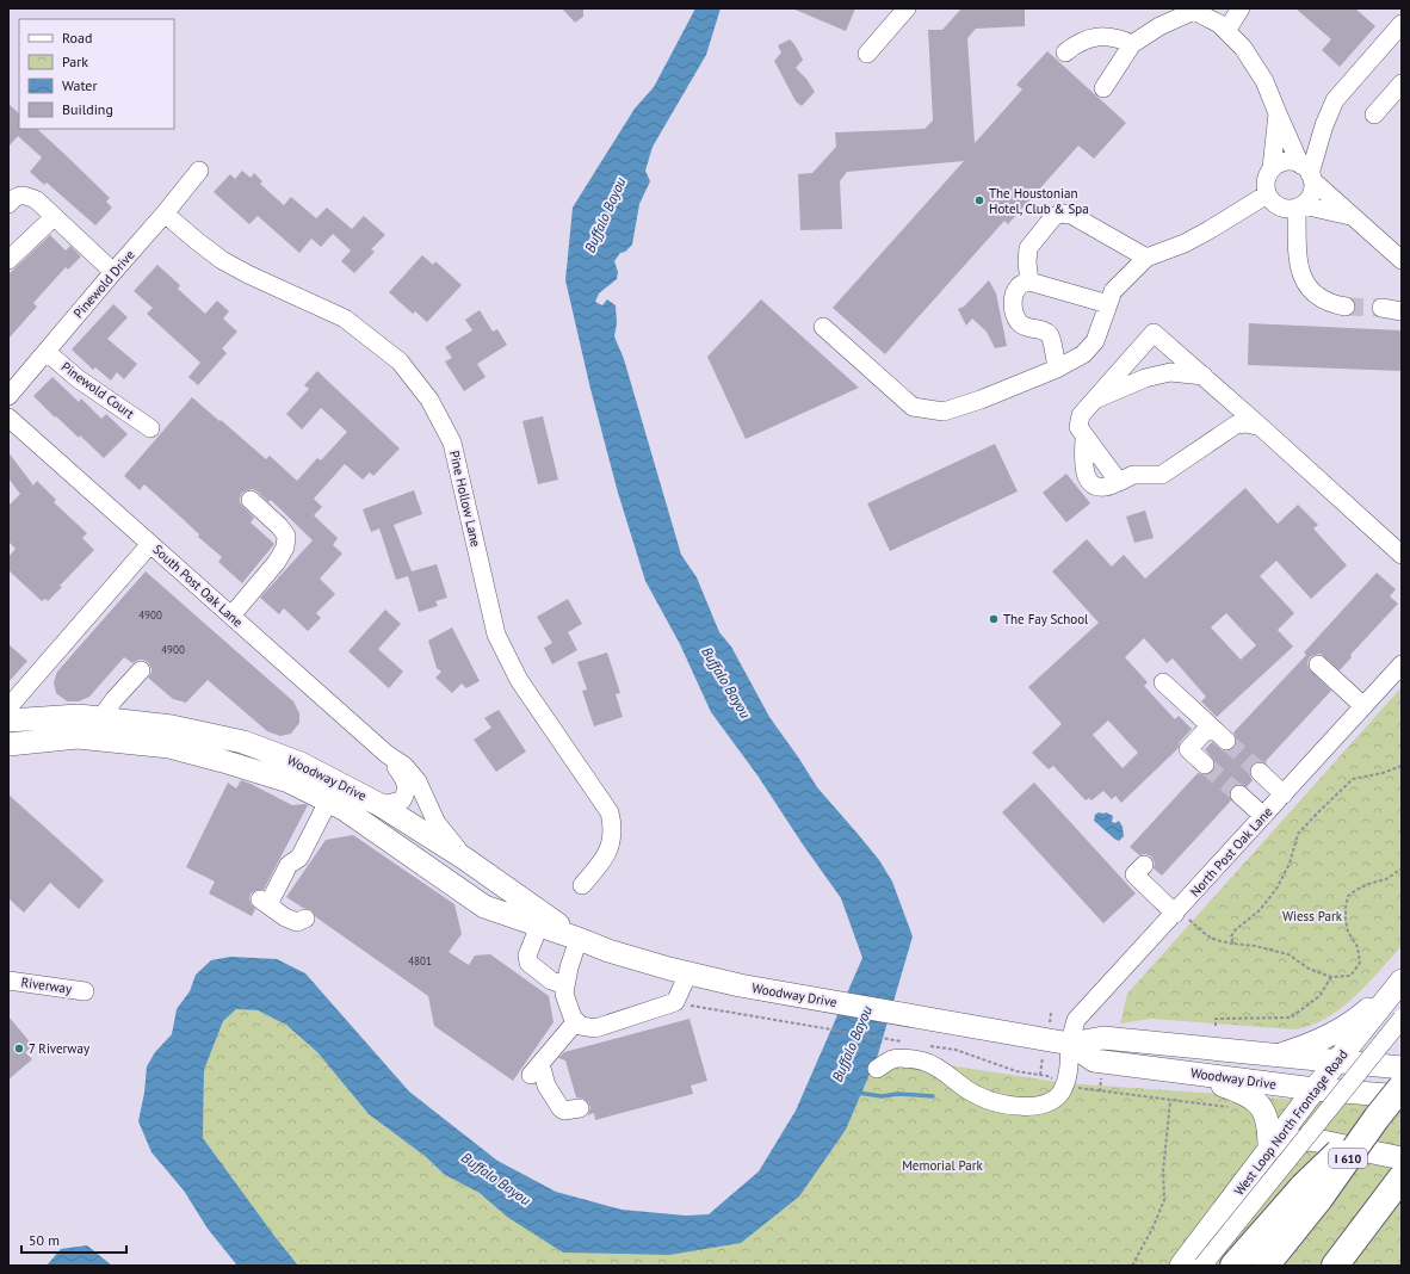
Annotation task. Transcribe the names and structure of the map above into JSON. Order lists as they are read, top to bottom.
{
  "streets": {
    "main road": ["Woodway Drive", "West Loop North Frontage Road"],
    "street": [
      "Pinewold Drive",
      "Pinewold Court",
      "Pine Hollow Lane",
      "South Post Oak Lane",
      "North Post Oak Lane",
      "Riverway"
    ]
  },
  "crossings": [
    ["Pinewold Drive", "Pinewold Court"],
    ["Pinewold Drive", "Pine Hollow Lane"],
    ["South Post Oak Lane", "Woodway Drive"],
    ["Woodway Drive", "North Post Oak Lane"],
    ["Woodway Drive", "West Loop North Frontage Road"]
  ],
  "water": ["Buffalo Bayou"],
  "parks": ["Wiess Park", "Memorial Park"],
  "places": ["The Houstonian Hotel, Club & Spa", "The Fay School", "7 Riverway"],
  "house_numbers": ["4900", "4900", "4801"],
  "legend": [
    "Road",
    "Park",
    "Water",
    "Building"
  ],
  "scale_bar": "50 m"
}
